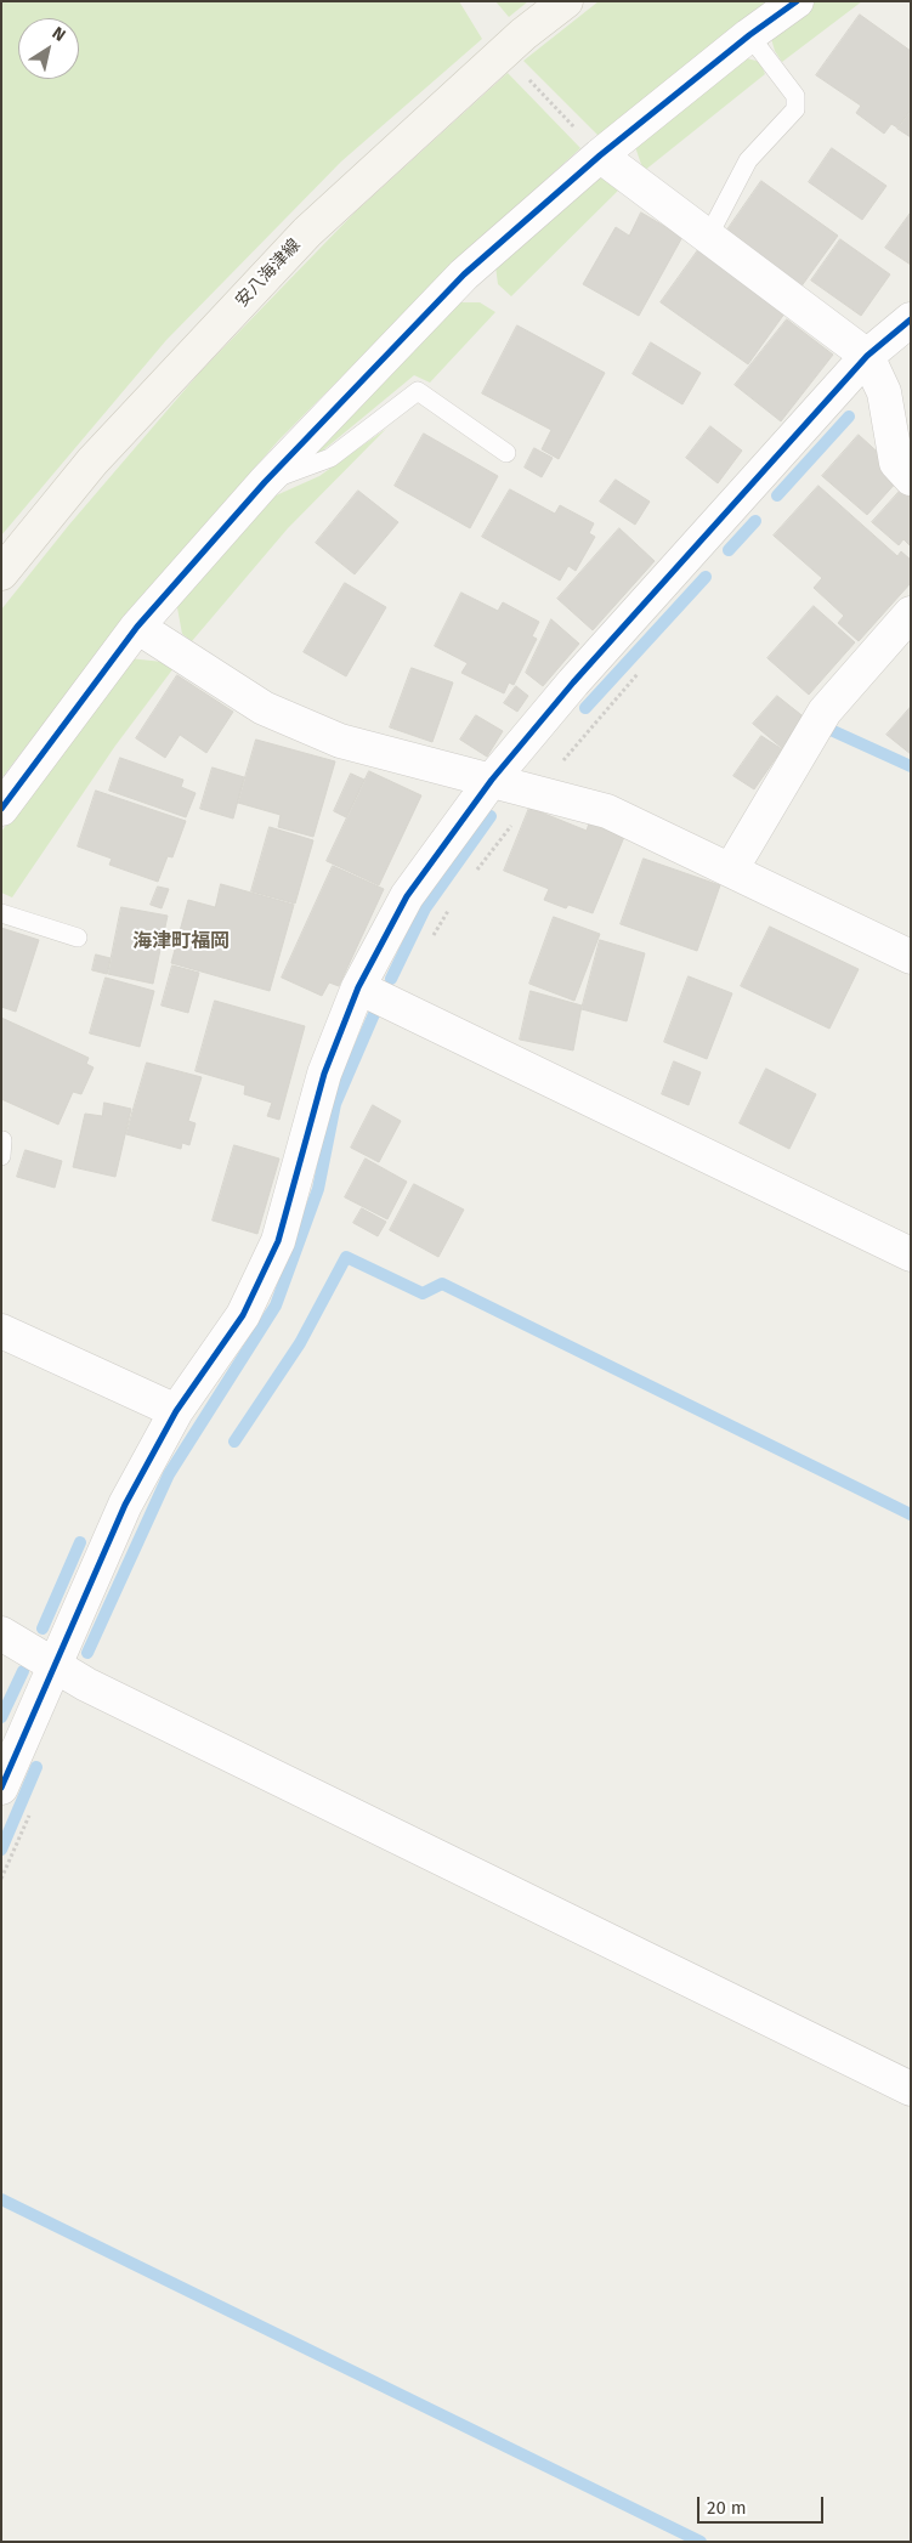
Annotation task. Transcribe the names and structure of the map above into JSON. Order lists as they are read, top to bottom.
{
  "streets": {
    "main road": ["安八海津線"]
  },
  "districts": ["海津町福岡"],
  "scale_bar": "20 m",
  "north": "top right"
}
